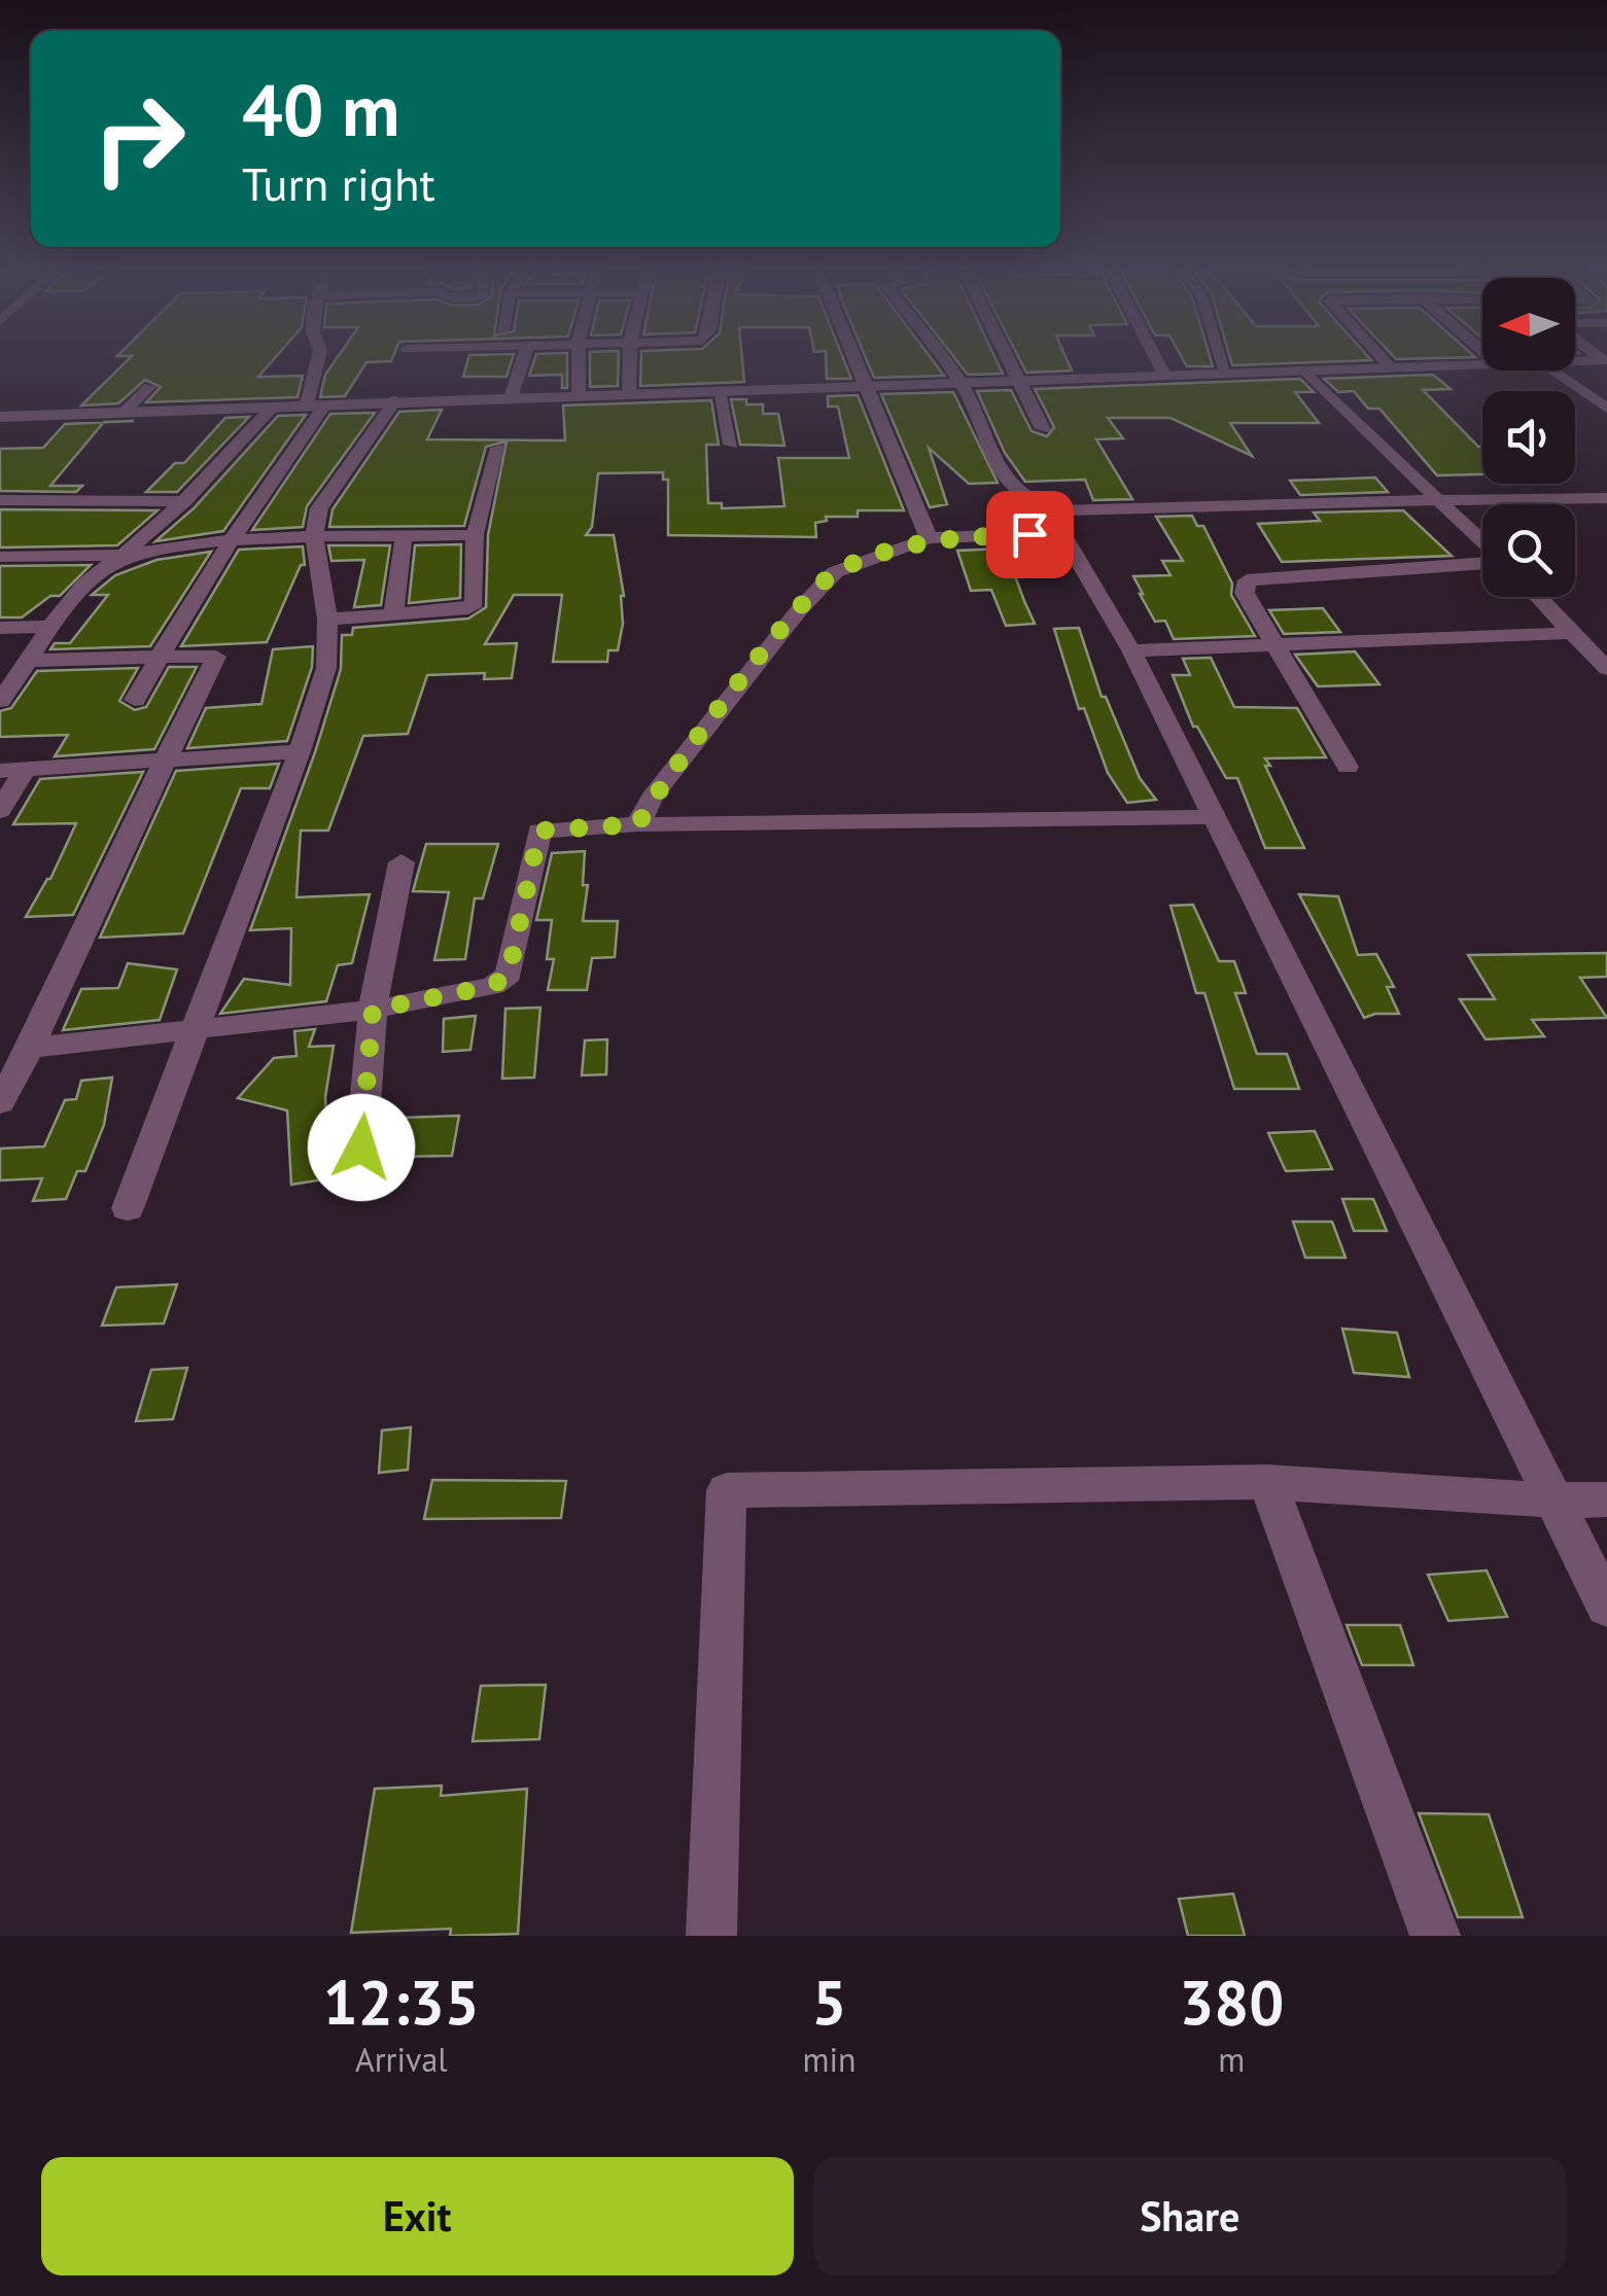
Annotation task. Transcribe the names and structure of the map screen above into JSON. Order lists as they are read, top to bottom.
{
  "north": "left",
  "page": {
    "turn": ["40 m", "Turn right"],
    "eta": [
      "12:35",
      "Arrival",
      "5",
      "min",
      "380",
      "m"
    ],
    "buttons": ["Exit", "Share"]
  }
}
